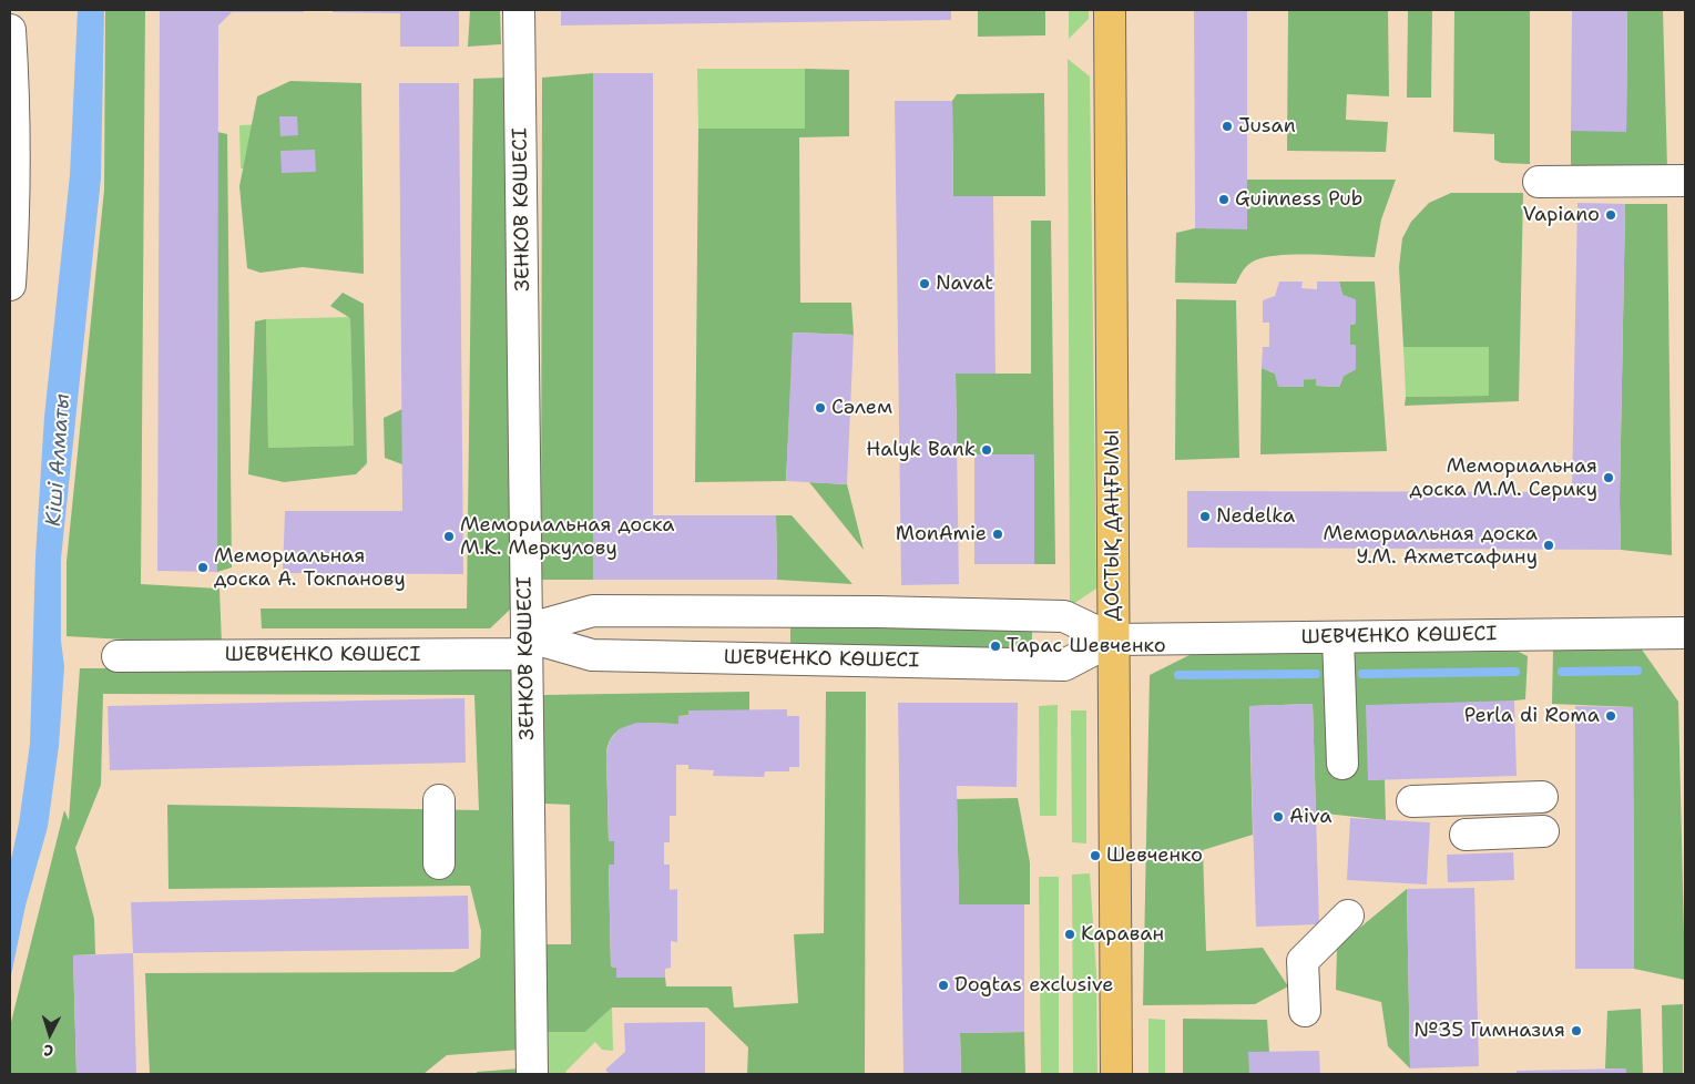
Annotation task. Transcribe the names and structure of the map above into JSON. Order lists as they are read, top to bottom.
{
  "streets": {
    "main road": ["ДОСТЫҚ ДАҢҒЫЛЫ"],
    "street": ["ЗЕНКОВ КӨШЕСІ", "ШЕВЧЕНКО КӨШЕСІ"]
  },
  "crossings": [
    ["ЗЕНКОВ КӨШЕСІ", "ШЕВЧЕНКО КӨШЕСІ"],
    ["ДОСТЫҚ ДАҢҒЫЛЫ", "ШЕВЧЕНКО КӨШЕСІ"]
  ],
  "water": ["Кіші Алматы"],
  "places": [
    "Jusan",
    "Guinness Pub",
    "Vapiano",
    "Navat",
    "Сәлем",
    "Halyk Bank",
    "Мемориальная доска М.М. Серику",
    "Nedelka",
    "MonAmie",
    "Мемориальная доска М.К. Меркулову",
    "Мемориальная доска У.М. Ахметсафину",
    "Мемориальная доска А. Токпанову",
    "Тарас Шевченко",
    "Perla di Roma",
    "Aiva",
    "Шевченко",
    "Караван",
    "Dogtas exclusive",
    "№35 Гимназия"
  ],
  "north": "bottom"
}
